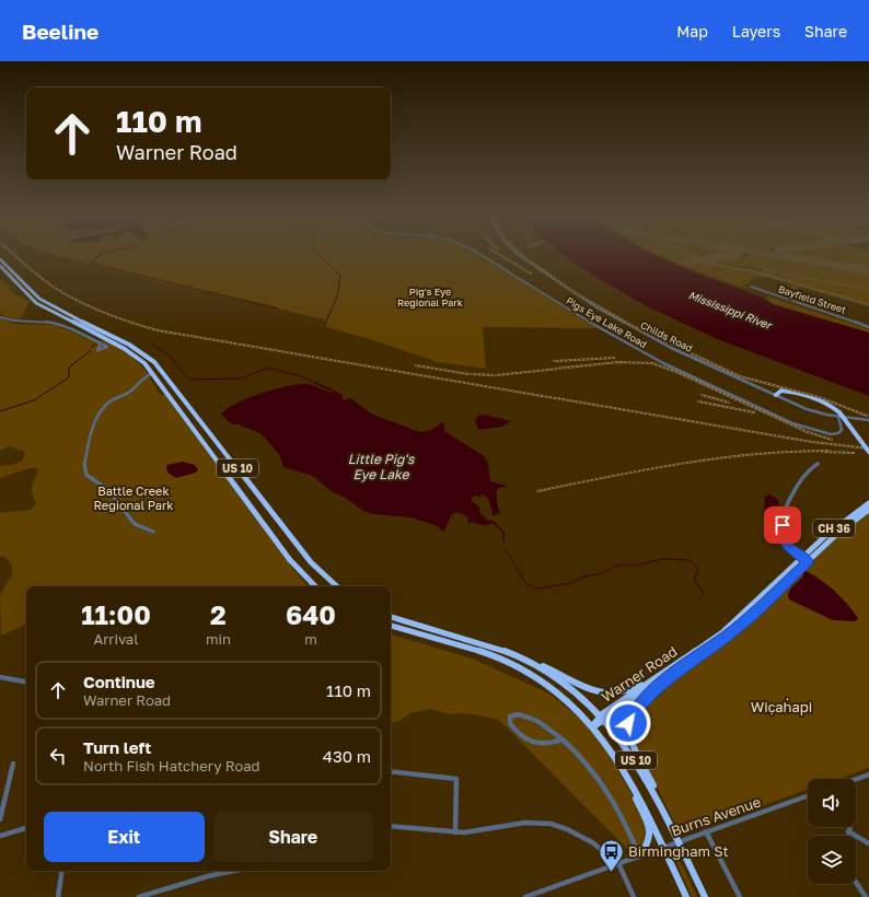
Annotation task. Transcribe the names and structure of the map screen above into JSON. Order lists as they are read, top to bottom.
{
  "streets": {
    "highway": ["US 10", "CH 36", "Warner Road"],
    "street": [
      "Bayfield Street",
      "Pigs Eye Lake Road",
      "Childs Road",
      "Burns Avenue"
    ]
  },
  "crossings": [
    ["Pigs Eye Lake Road", "Childs Road"],
    ["US 10", "Warner Road"],
    ["US 10", "Burns Avenue"]
  ],
  "water": ["Mississippi River", "Little Pig's Eye Lake"],
  "parks": ["Pig's Eye Regional Park", "Battle Creek Regional Park", "Wic̣aḣapi"],
  "places": {
    "bus stop": ["Birmingham St"]
  },
  "page": {
    "header": "Beeline",
    "nav": ["Map", "Layers", "Share"],
    "turn": ["110 m", "Warner Road"],
    "eta": [
      "11:00",
      "Arrival",
      "2",
      "min",
      "640",
      "m"
    ],
    "list": [
      {
        "name": "Continue",
        "note": "Warner Road",
        "value": "110 m"
      },
      {
        "name": "Turn left",
        "note": "North Fish Hatchery Road",
        "value": "430 m"
      }
    ],
    "buttons": ["Exit", "Share"]
  }
}
